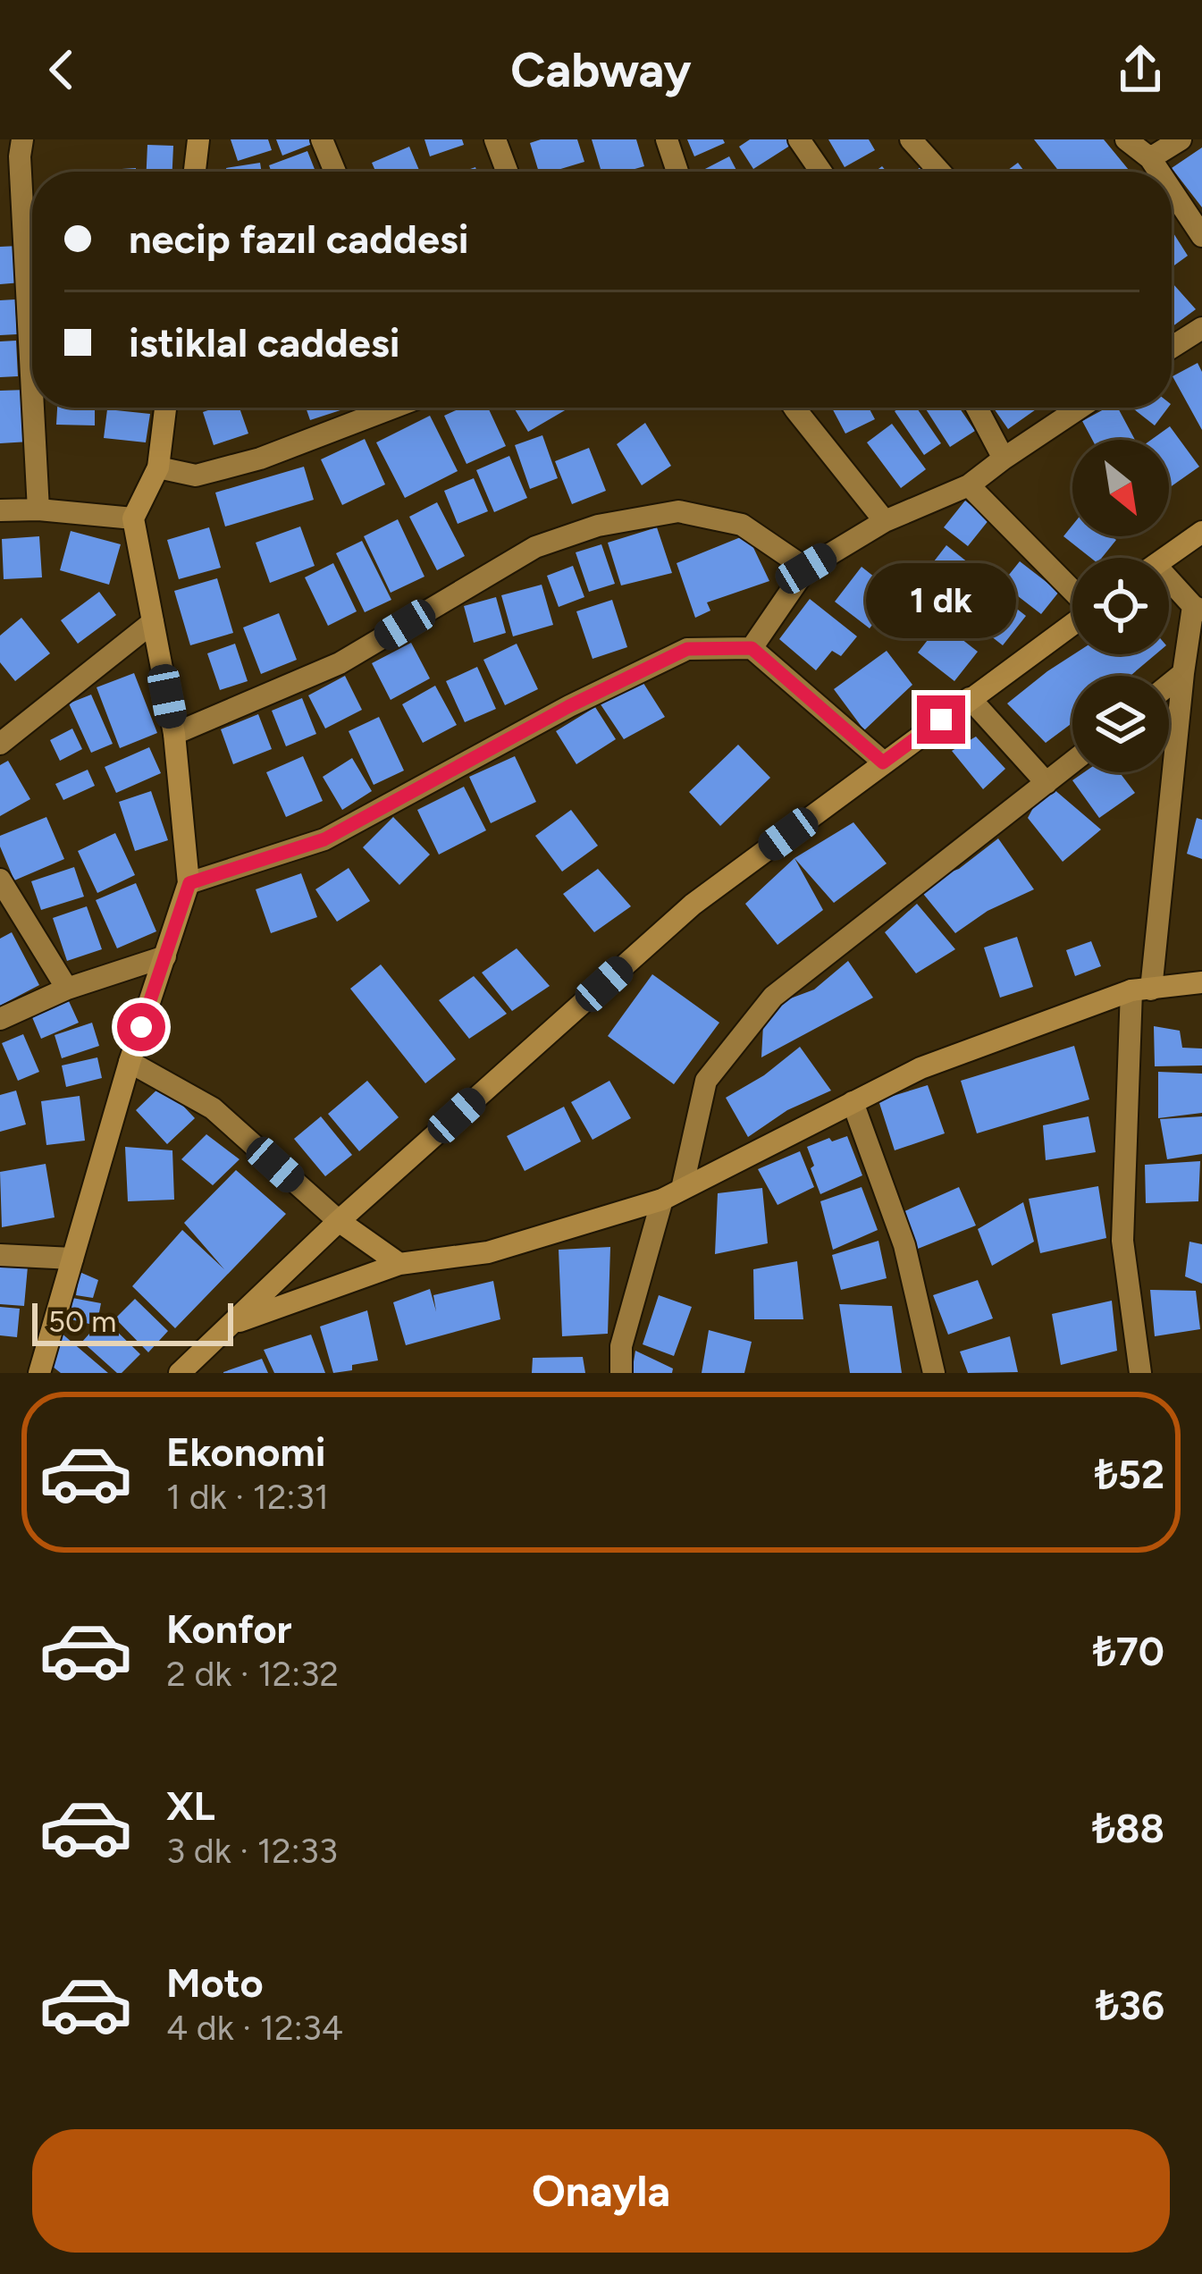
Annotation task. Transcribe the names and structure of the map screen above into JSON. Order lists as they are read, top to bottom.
{
  "scale_bar": "50 m",
  "north": "bottom right",
  "page": {
    "header": "Cabway",
    "banner": ["necip fazıl caddesi", "istiklal caddesi"],
    "bubble": "1 dk",
    "scale": "50 m",
    "list": [
      {
        "name": "Ekonomi",
        "note": "1 dk · 12:31",
        "value": "₺52"
      },
      {
        "name": "Konfor",
        "note": "2 dk · 12:32",
        "value": "₺70"
      },
      {
        "name": "XL",
        "note": "3 dk · 12:33",
        "value": "₺88"
      },
      {
        "name": "Moto",
        "note": "4 dk · 12:34",
        "value": "₺36"
      }
    ],
    "buttons": "Onayla"
  }
}
